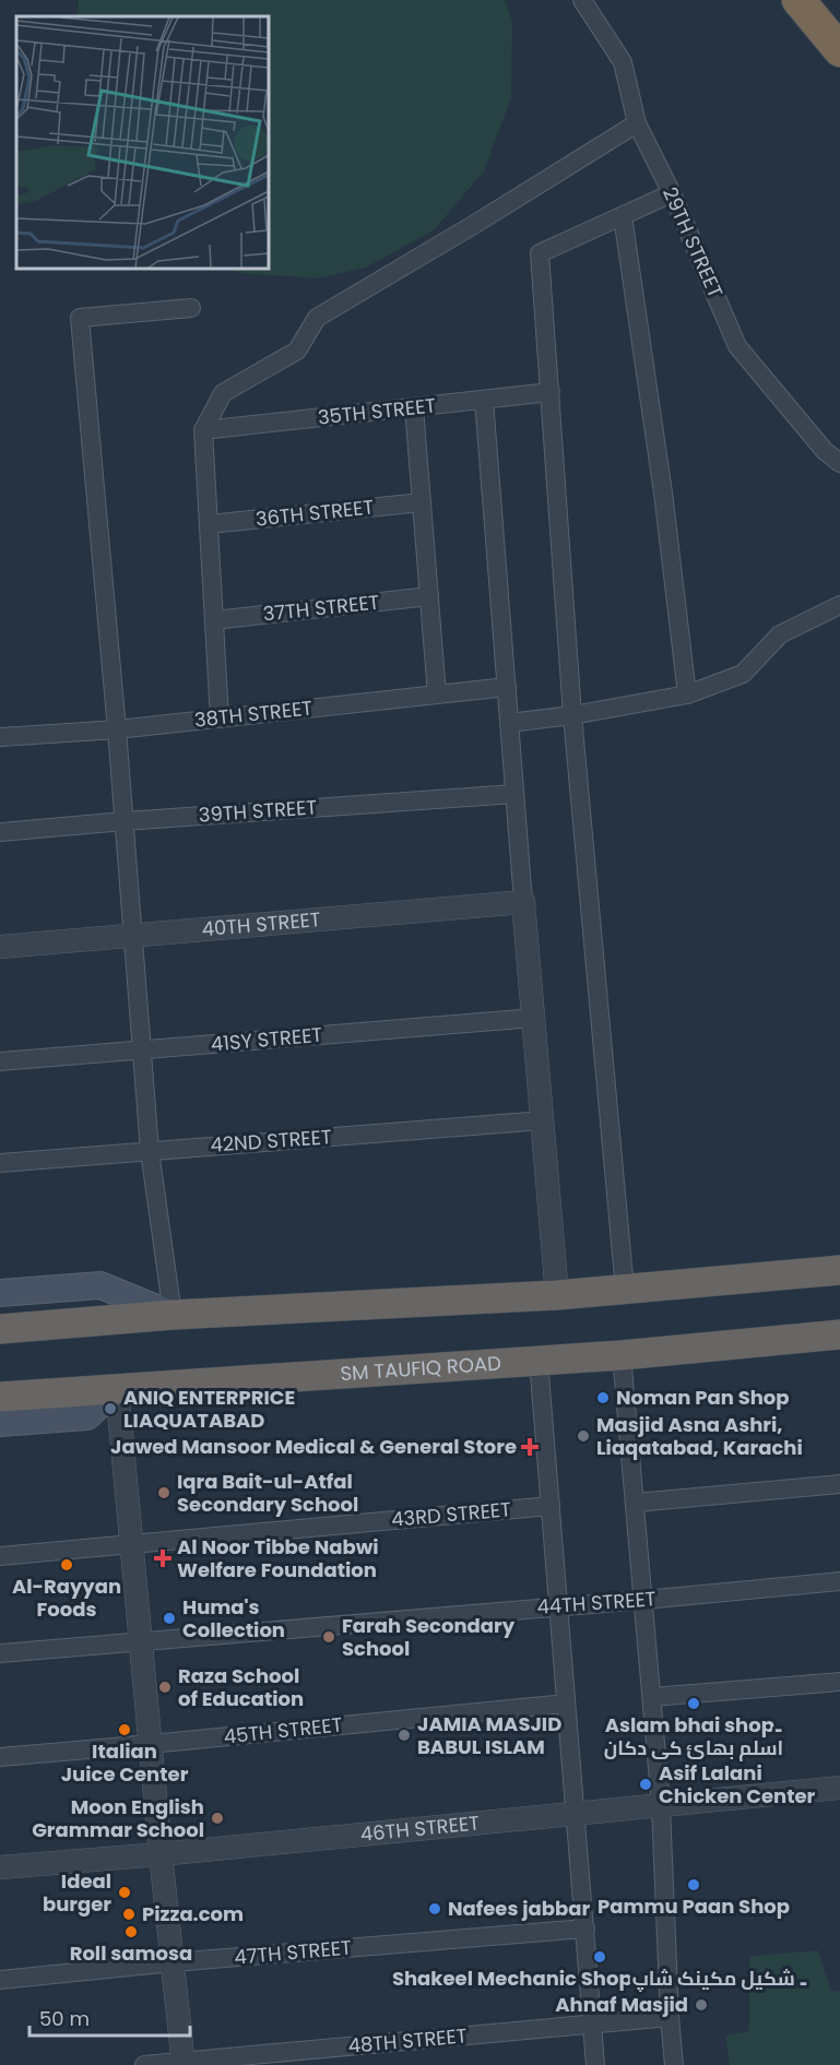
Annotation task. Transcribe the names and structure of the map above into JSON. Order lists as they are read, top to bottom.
{
  "streets": {
    "highway": ["SM TAUFIQ ROAD"],
    "street": [
      "29TH STREET",
      "35TH STREET",
      "36TH STREET",
      "37TH STREET",
      "38TH STREET",
      "39TH STREET",
      "40TH STREET",
      "41SY STREET",
      "42ND STREET",
      "43RD STREET",
      "44TH STREET",
      "45TH STREET",
      "46TH STREET",
      "47TH STREET",
      "48TH STREET"
    ]
  },
  "places": {
    "other": [
      "Noman Pan Shop",
      "ANIQ ENTERPRICE LIAQUATABAD",
      "Masjid Asna Ashri, Liaqatabad, Karachi",
      "Iqra Bait-ul-Atfal Secondary School",
      "Al-Rayyan Foods",
      "Huma's Collection",
      "Farah Secondary School",
      "Raza School of Education",
      "Aslam bhai shop۔ اسلم بھائ کی دکان",
      "Italian Juice Center",
      "JAMIA MASJID BABUL ISLAM",
      "Asif Lalani Chicken Center",
      "Moon English Grammar School",
      "Pammu Paan Shop",
      "Ideal burger",
      "Nafees jabbar",
      "Pizza.com",
      "Roll samosa",
      "Shakeel Mechanic Shop۔ شکیل مکینک شاپ",
      "Ahnaf Masjid"
    ],
    "health": ["Jawed Mansoor Medical & General Store", "Al Noor Tibbe Nabwi Welfare Foundation"]
  },
  "scale_bar": "50 m"
}
